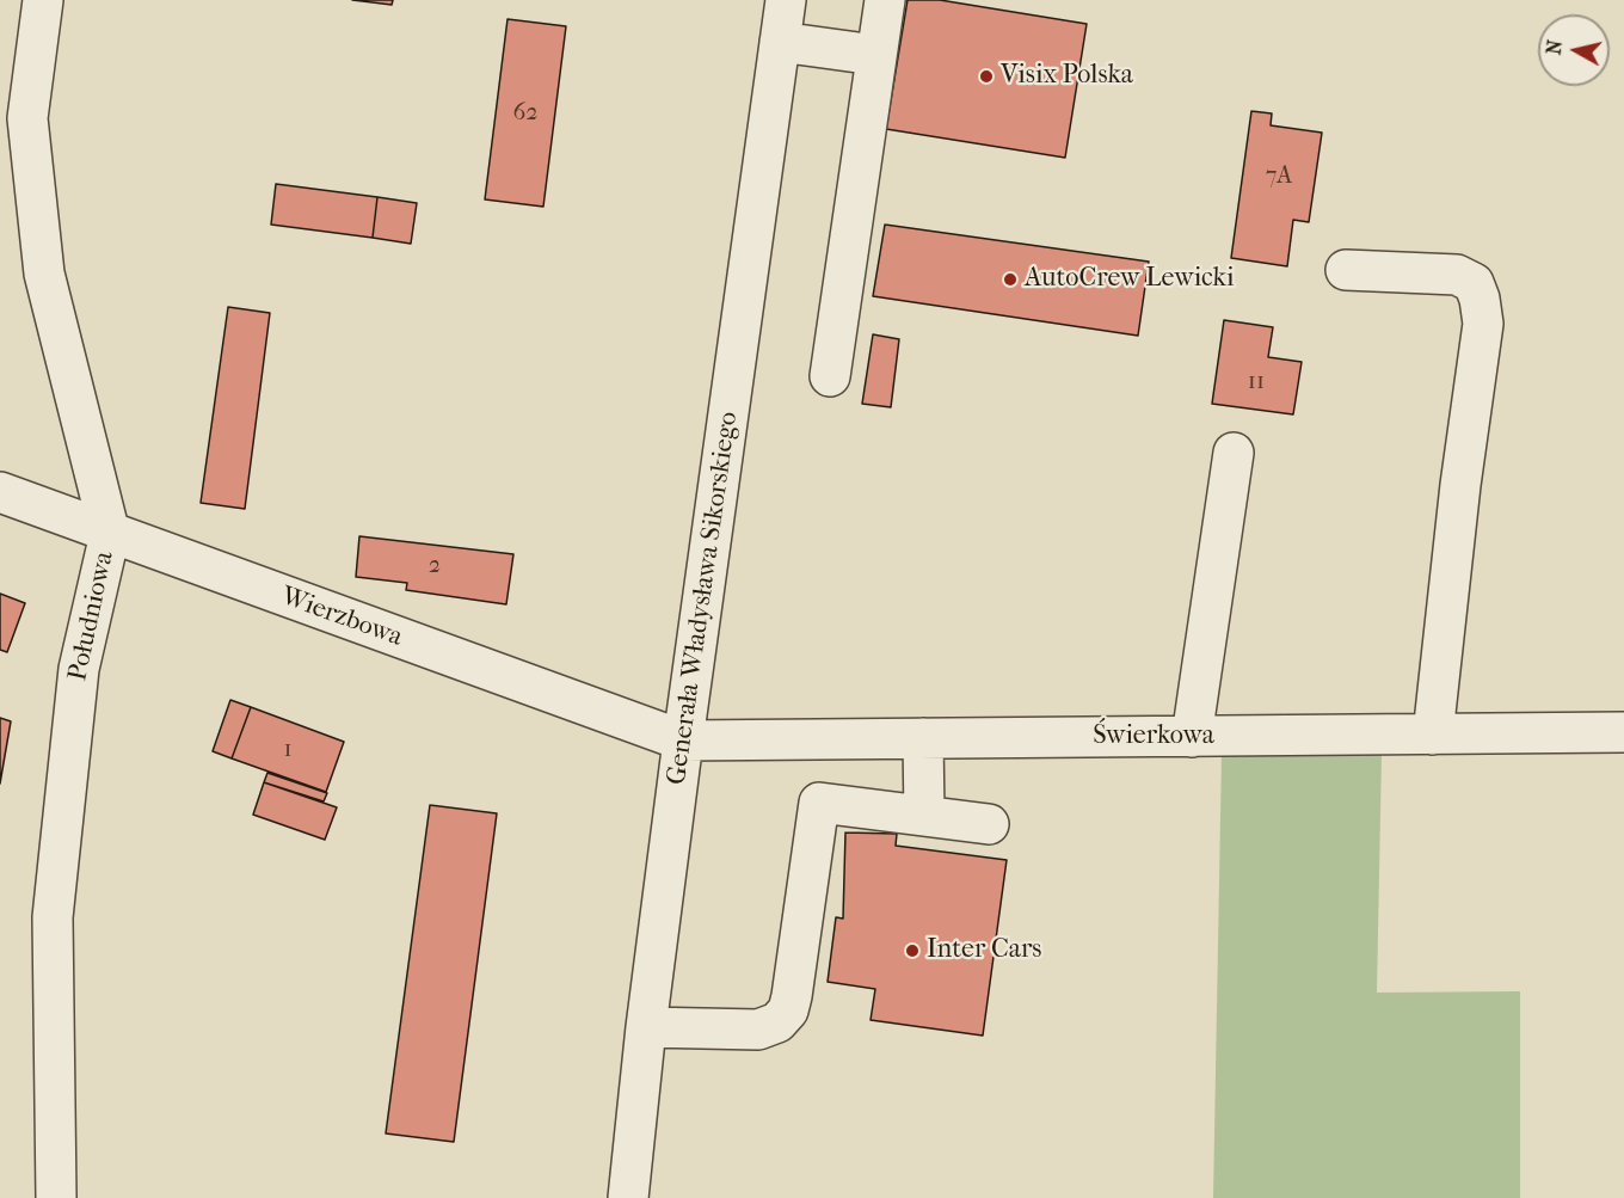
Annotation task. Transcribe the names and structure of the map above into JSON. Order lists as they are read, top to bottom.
{
  "streets": {
    "street": [
      "Generała Władysława Sikorskiego",
      "Południowa",
      "Wierzbowa",
      "Świerkowa"
    ]
  },
  "crossings": [
    ["Generała Władysława Sikorskiego", "Wierzbowa"],
    ["Generała Władysława Sikorskiego", "Świerkowa"],
    ["Południowa", "Wierzbowa"],
    ["Wierzbowa", "Świerkowa"]
  ],
  "places": ["Visix Polska", "AutoCrew Lewicki", "Inter Cars"],
  "house_numbers": [
    "62",
    "7A",
    "11",
    "2",
    "1"
  ],
  "north": "left"
}
